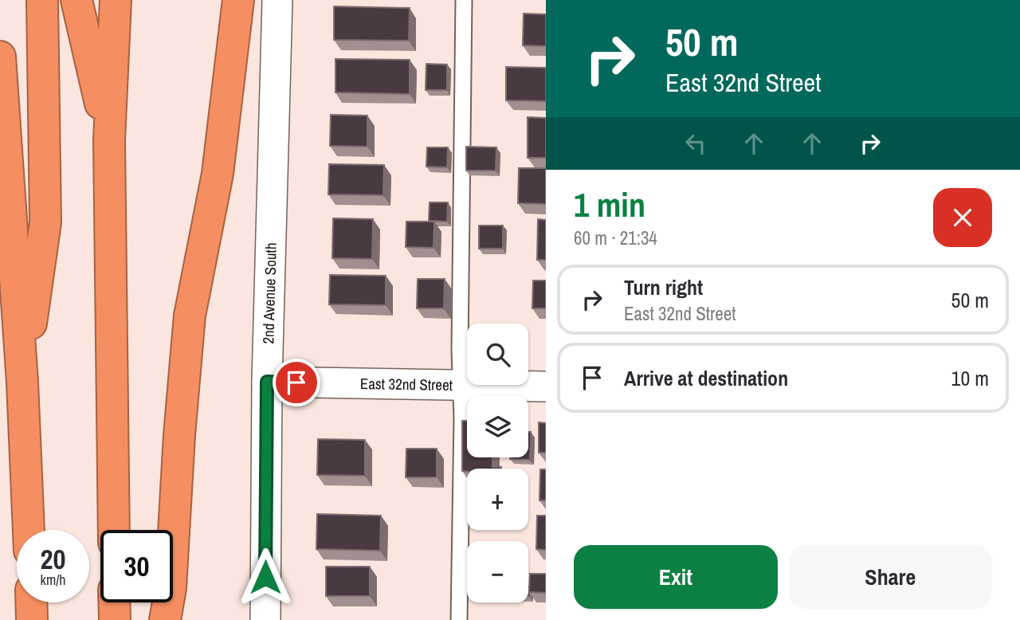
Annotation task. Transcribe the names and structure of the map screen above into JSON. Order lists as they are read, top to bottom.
{
  "streets": {
    "street": ["2nd Avenue South", "East 32nd Street"]
  },
  "crossings": [
    ["2nd Avenue South", "East 32nd Street"]
  ],
  "page": {
    "turn": ["50 m", "East 32nd Street"],
    "heading": ["1 min", "60 m · 21:34"],
    "list": [
      {
        "name": "Turn right",
        "note": "East 32nd Street",
        "value": "50 m"
      },
      {
        "name": "Arrive at destination",
        "value": "10 m"
      }
    ],
    "map_buttons": ["+", "−"],
    "speed": "20 km/h",
    "limit": "30",
    "buttons": ["Exit", "Share"]
  }
}
